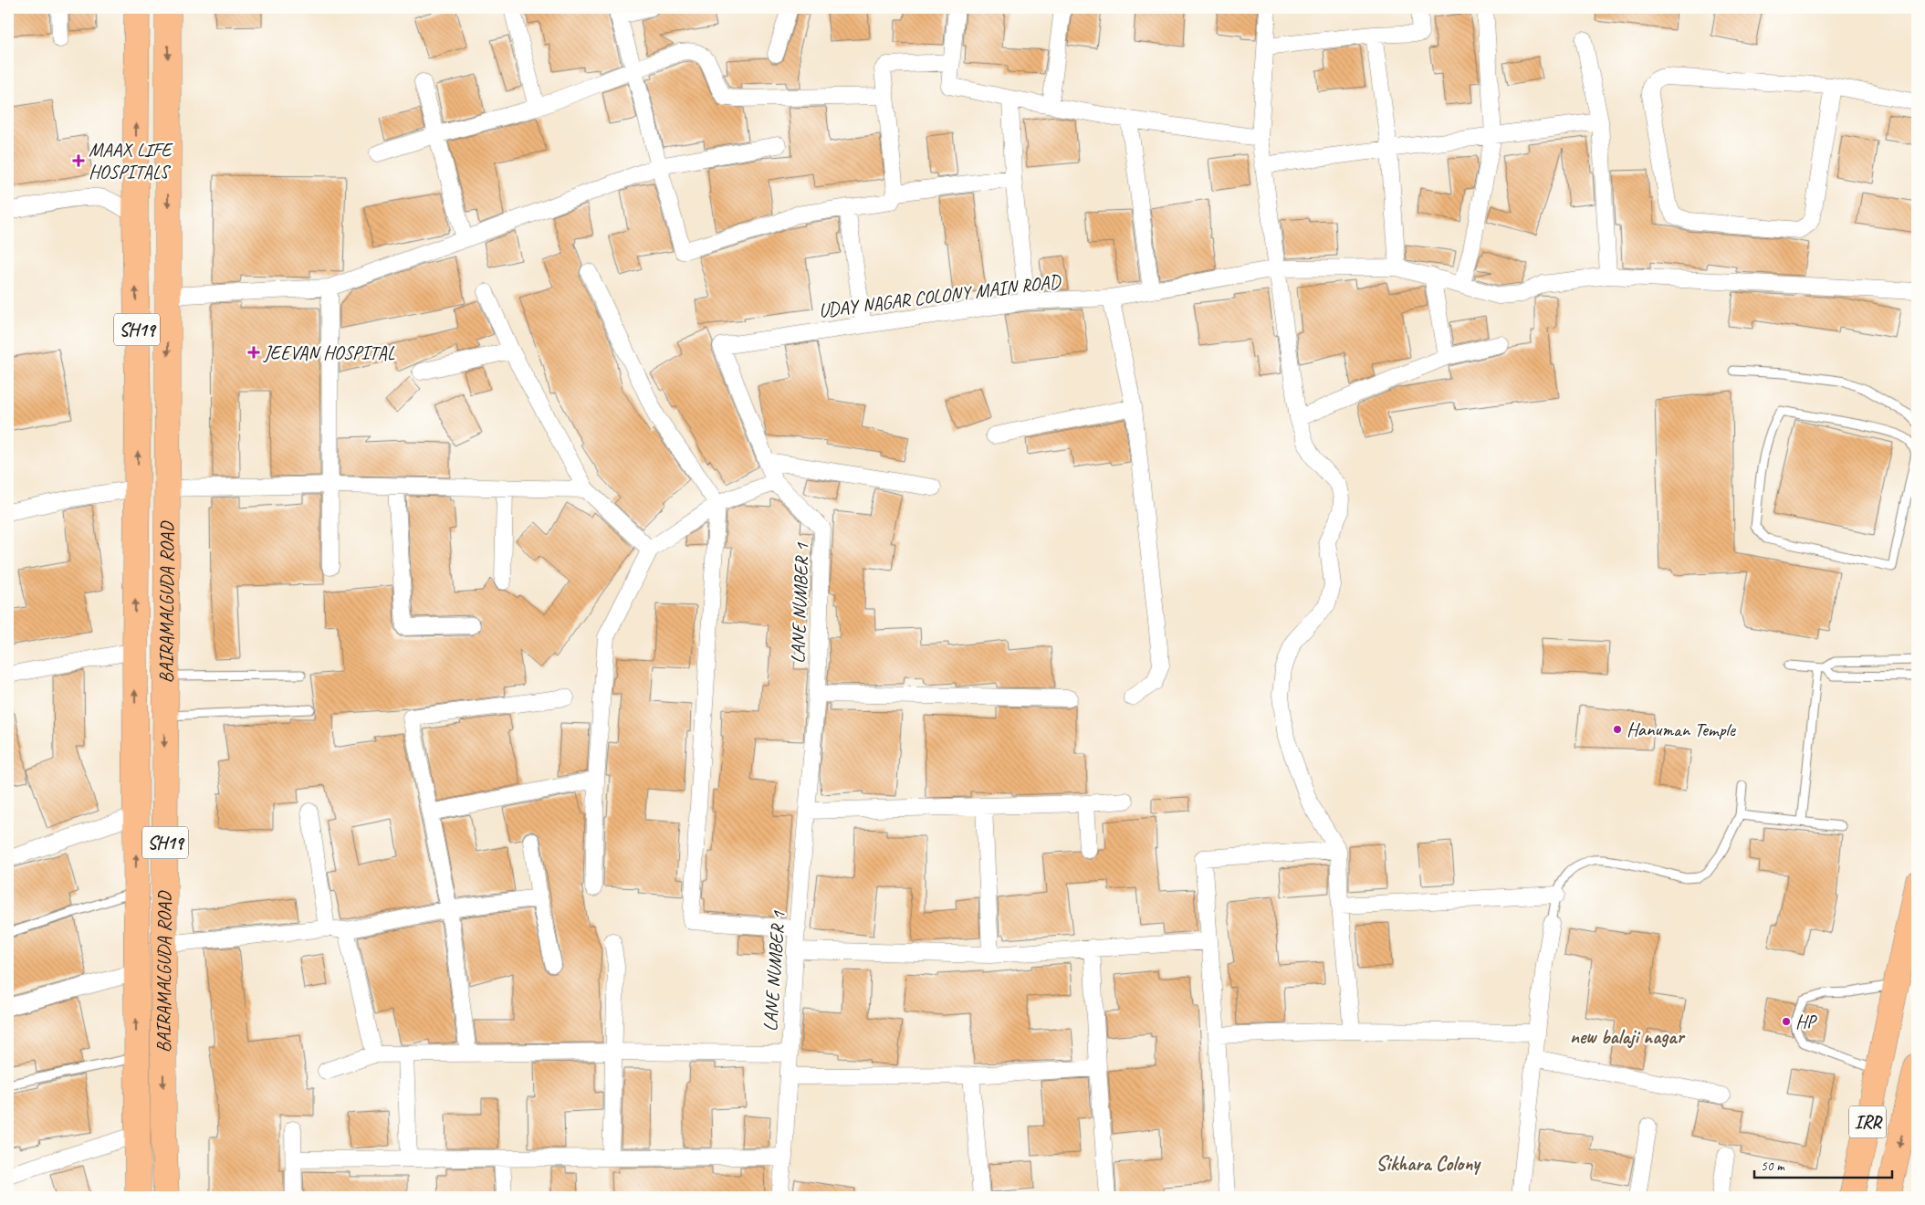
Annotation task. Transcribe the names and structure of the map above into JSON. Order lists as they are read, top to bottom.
{
  "streets": {
    "main road": ["SH19", "BAIRAMALGUDA ROAD", "IRR"],
    "street": ["UDAY NAGAR COLONY MAIN ROAD", "LANE NUMBER 1"]
  },
  "crossings": [
    ["UDAY NAGAR COLONY MAIN ROAD", "LANE NUMBER 1"]
  ],
  "districts": ["new balaji nagar", "Sikhara Colony"],
  "places": {
    "health": ["MAAX LIFE HOSPITALS", "JEEVAN HOSPITAL"],
    "other": ["Hanuman Temple", "HP"]
  },
  "scale_bar": "50 m"
}
